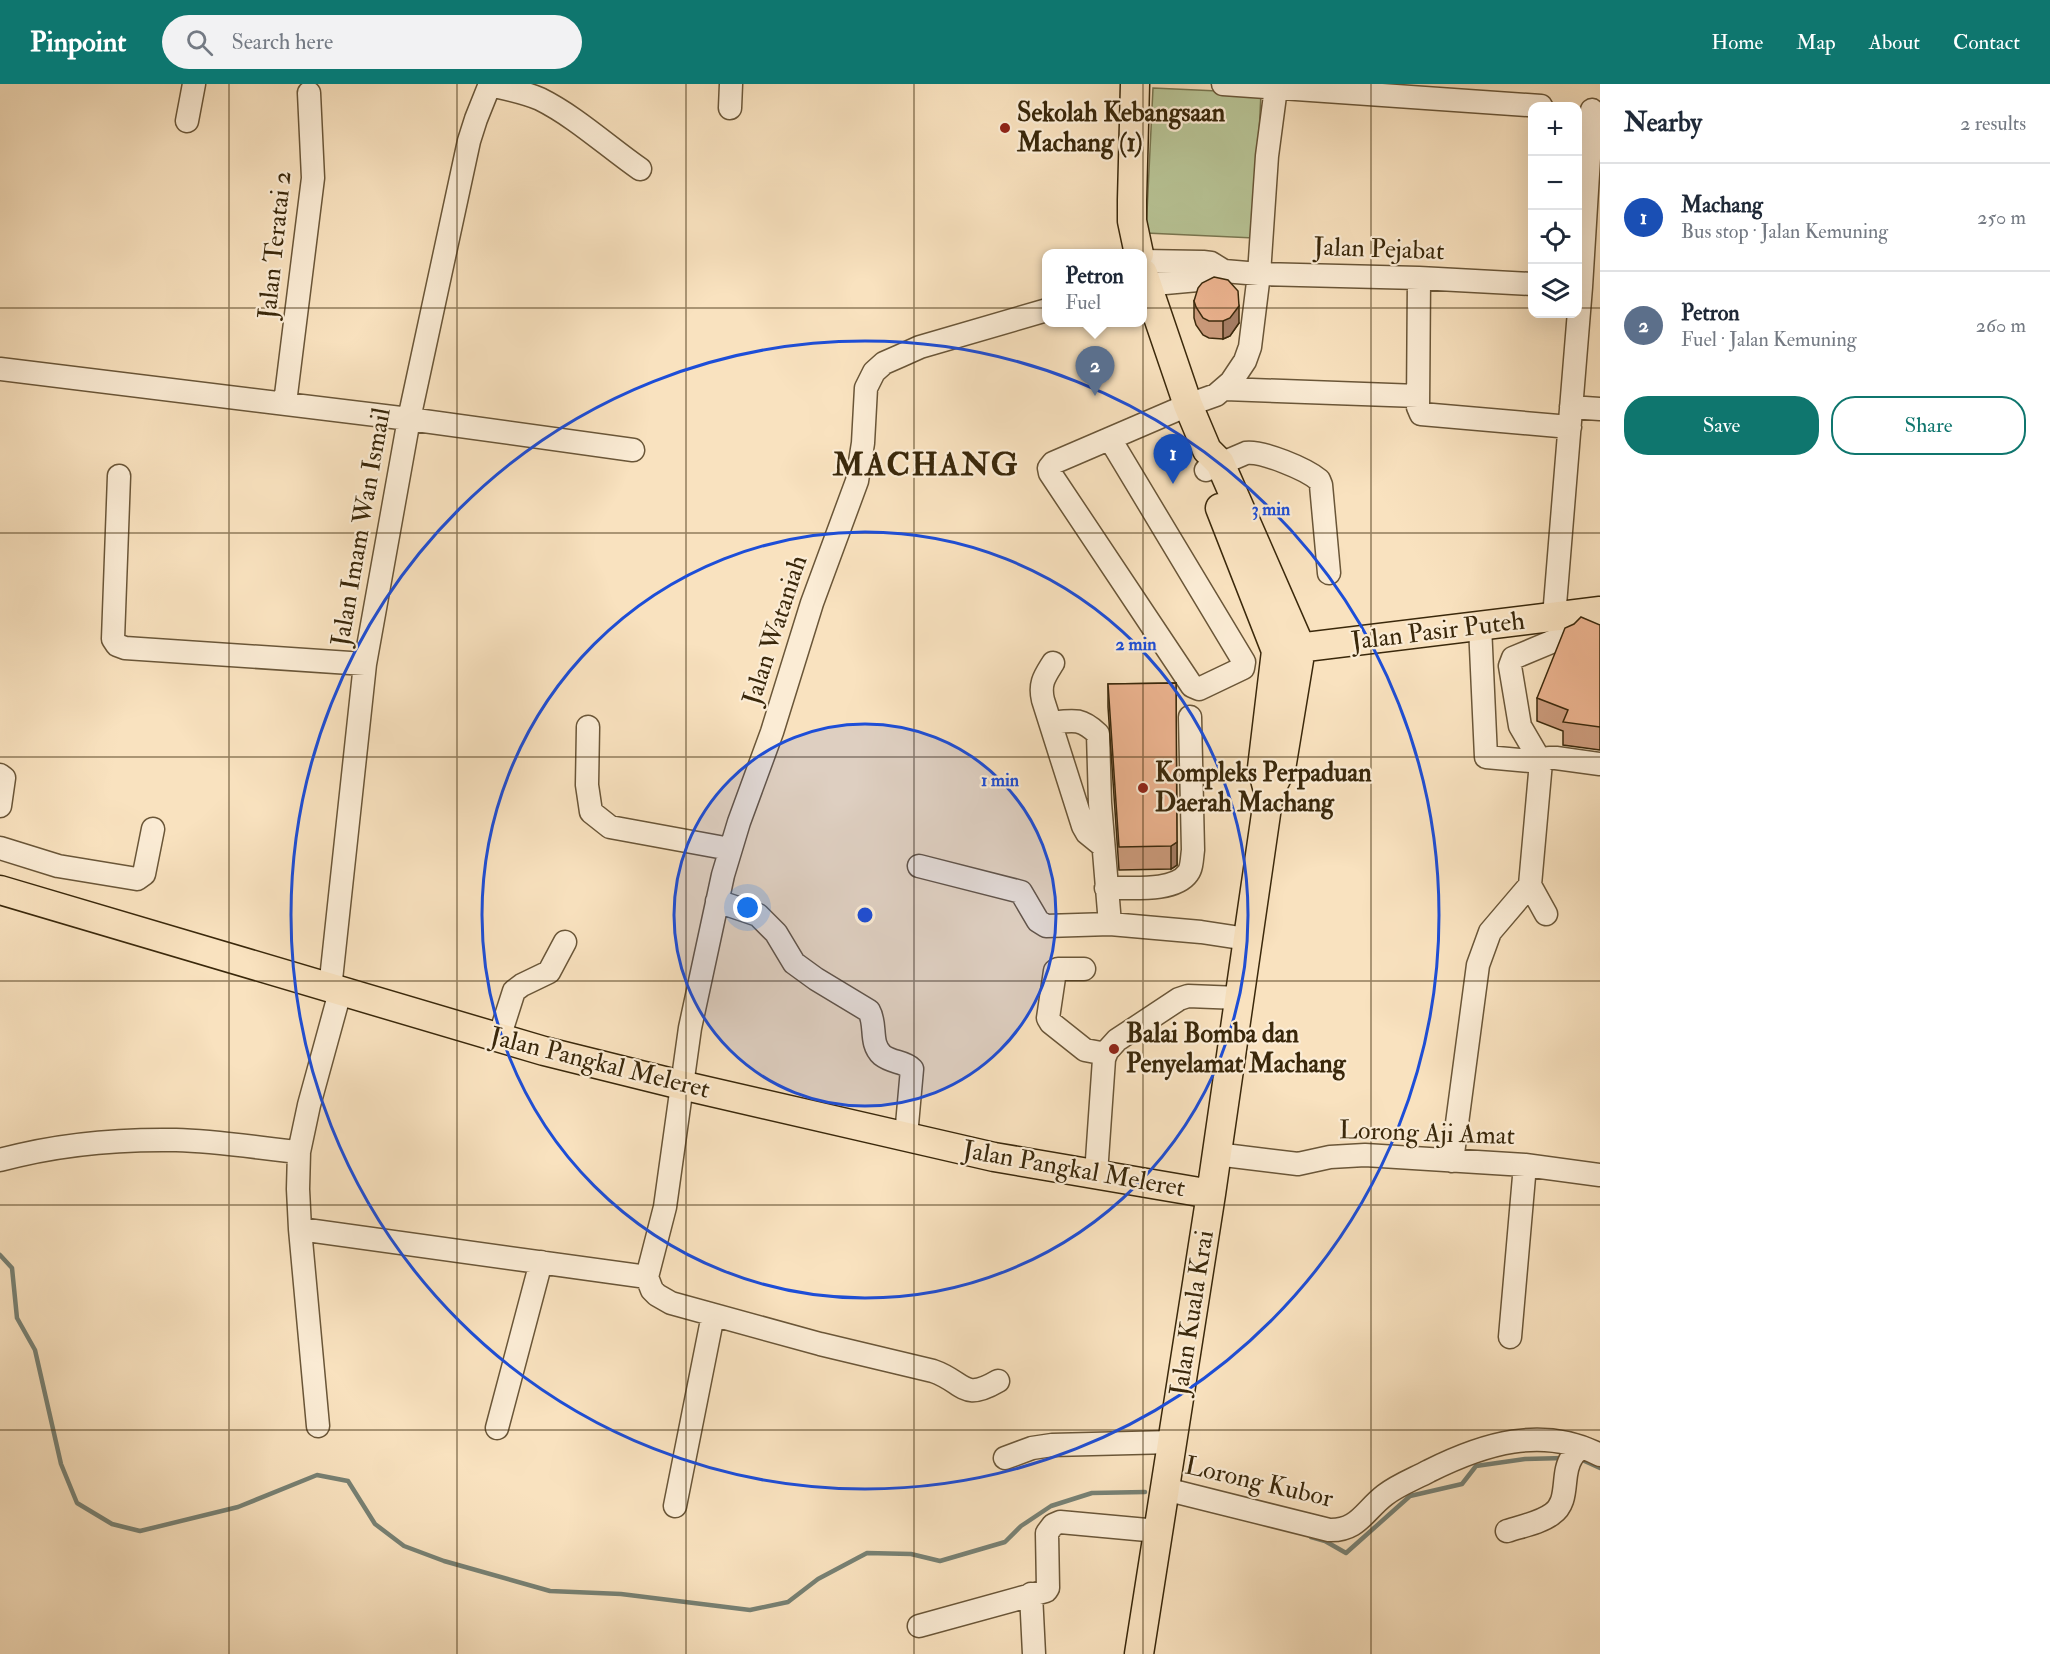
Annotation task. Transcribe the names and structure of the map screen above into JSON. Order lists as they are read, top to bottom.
{
  "streets": {
    "main road": ["Jalan Pasir Puteh", "Jalan Pangkal Meleret", "Jalan Kuala Krai"],
    "street": [
      "Jalan Teratai 2",
      "Jalan Pejabat",
      "Jalan Imam Wan Ismail",
      "Jalan Wataniah",
      "Lorong Aji Amat",
      "Lorong Kubor"
    ]
  },
  "crossings": [
    ["Jalan Imam Wan Ismail", "Jalan Pangkal Meleret"],
    ["Jalan Wataniah", "Jalan Pangkal Meleret"],
    ["Jalan Pasir Puteh", "Jalan Kuala Krai"],
    ["Jalan Pangkal Meleret", "Jalan Kuala Krai"],
    ["Lorong Aji Amat", "Jalan Kuala Krai"],
    ["Jalan Kuala Krai", "Lorong Kubor"]
  ],
  "districts": ["MACHANG"],
  "places": ["Sekolah Kebangsaan Machang (1)", "Kompleks Perpaduan Daerah Machang", "Balai Bomba dan Penyelamat Machang"],
  "page": {
    "header": "Pinpoint",
    "search": "Search here",
    "nav": [
      "Home",
      "Map",
      "About",
      "Contact"
    ],
    "heading": ["Nearby", "2 results"],
    "map_buttons": ["+", "−"],
    "list": [
      {
        "mark": "1",
        "name": "Machang",
        "note": "Bus stop · Jalan Kemuning",
        "value": "250 m"
      },
      {
        "mark": "2",
        "name": "Petron",
        "note": "Fuel · Jalan Kemuning",
        "value": "260 m"
      }
    ],
    "popup": ["Petron", "Fuel"],
    "pins": ["2", "1"],
    "buttons": ["Save", "Share"]
  },
  "rings": ["3 min", "2 min", "1 min"]
}
